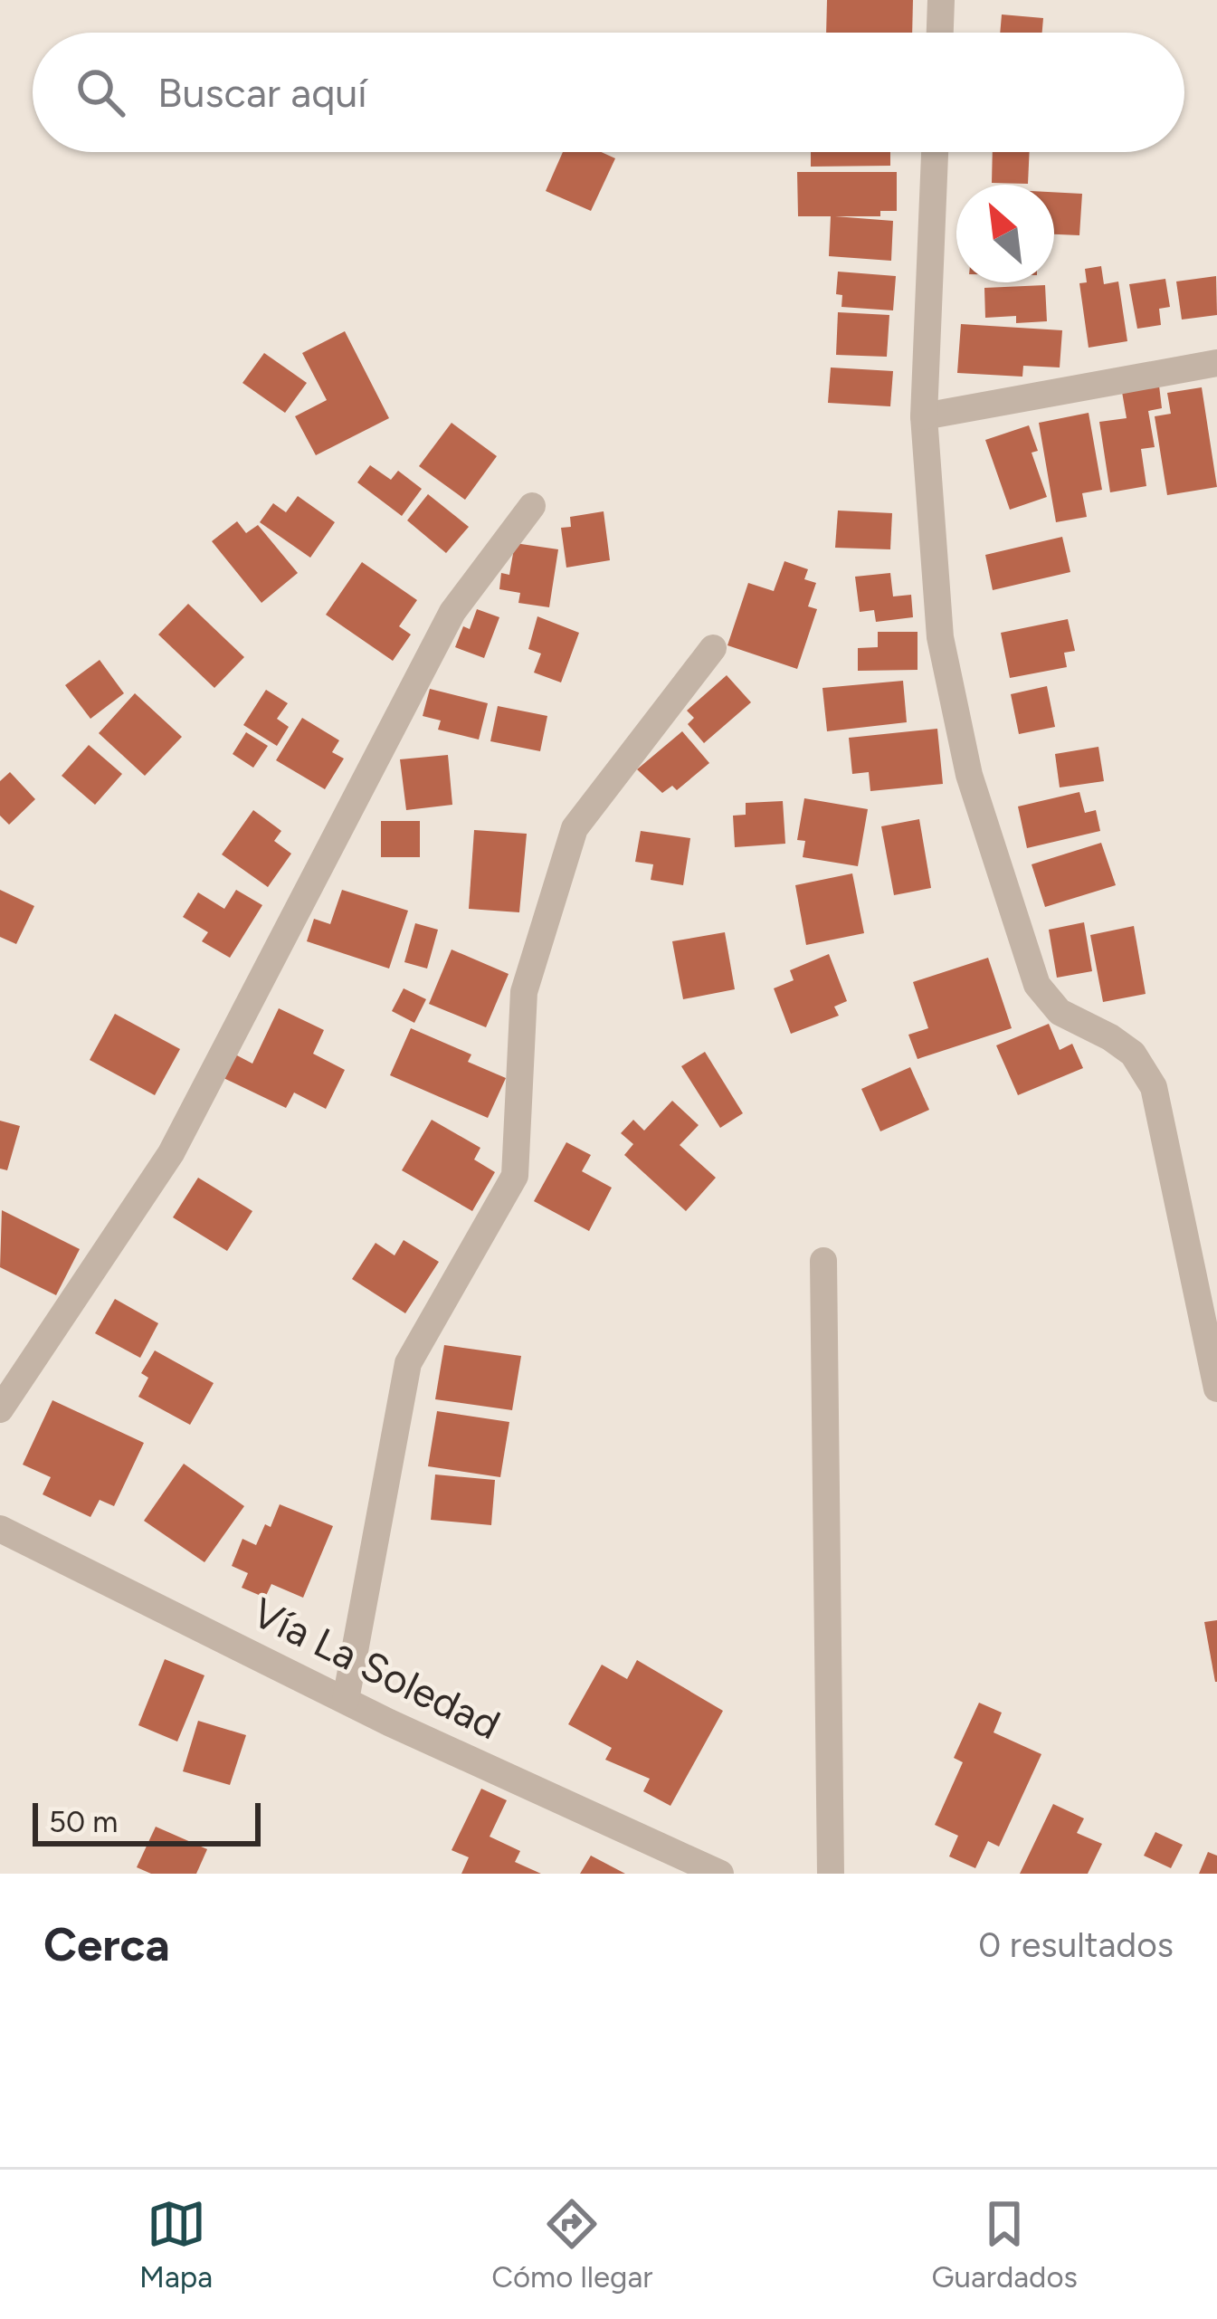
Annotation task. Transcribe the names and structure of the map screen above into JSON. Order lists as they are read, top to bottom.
{
  "streets": {
    "street": ["Vía La Soledad"]
  },
  "scale_bar": "50 m",
  "north": "top left",
  "page": {
    "search": "Buscar aquí",
    "scale": "50 m",
    "heading": ["Cerca", "0 resultados"],
    "nav": ["Mapa", "Cómo llegar", "Guardados"]
  }
}
